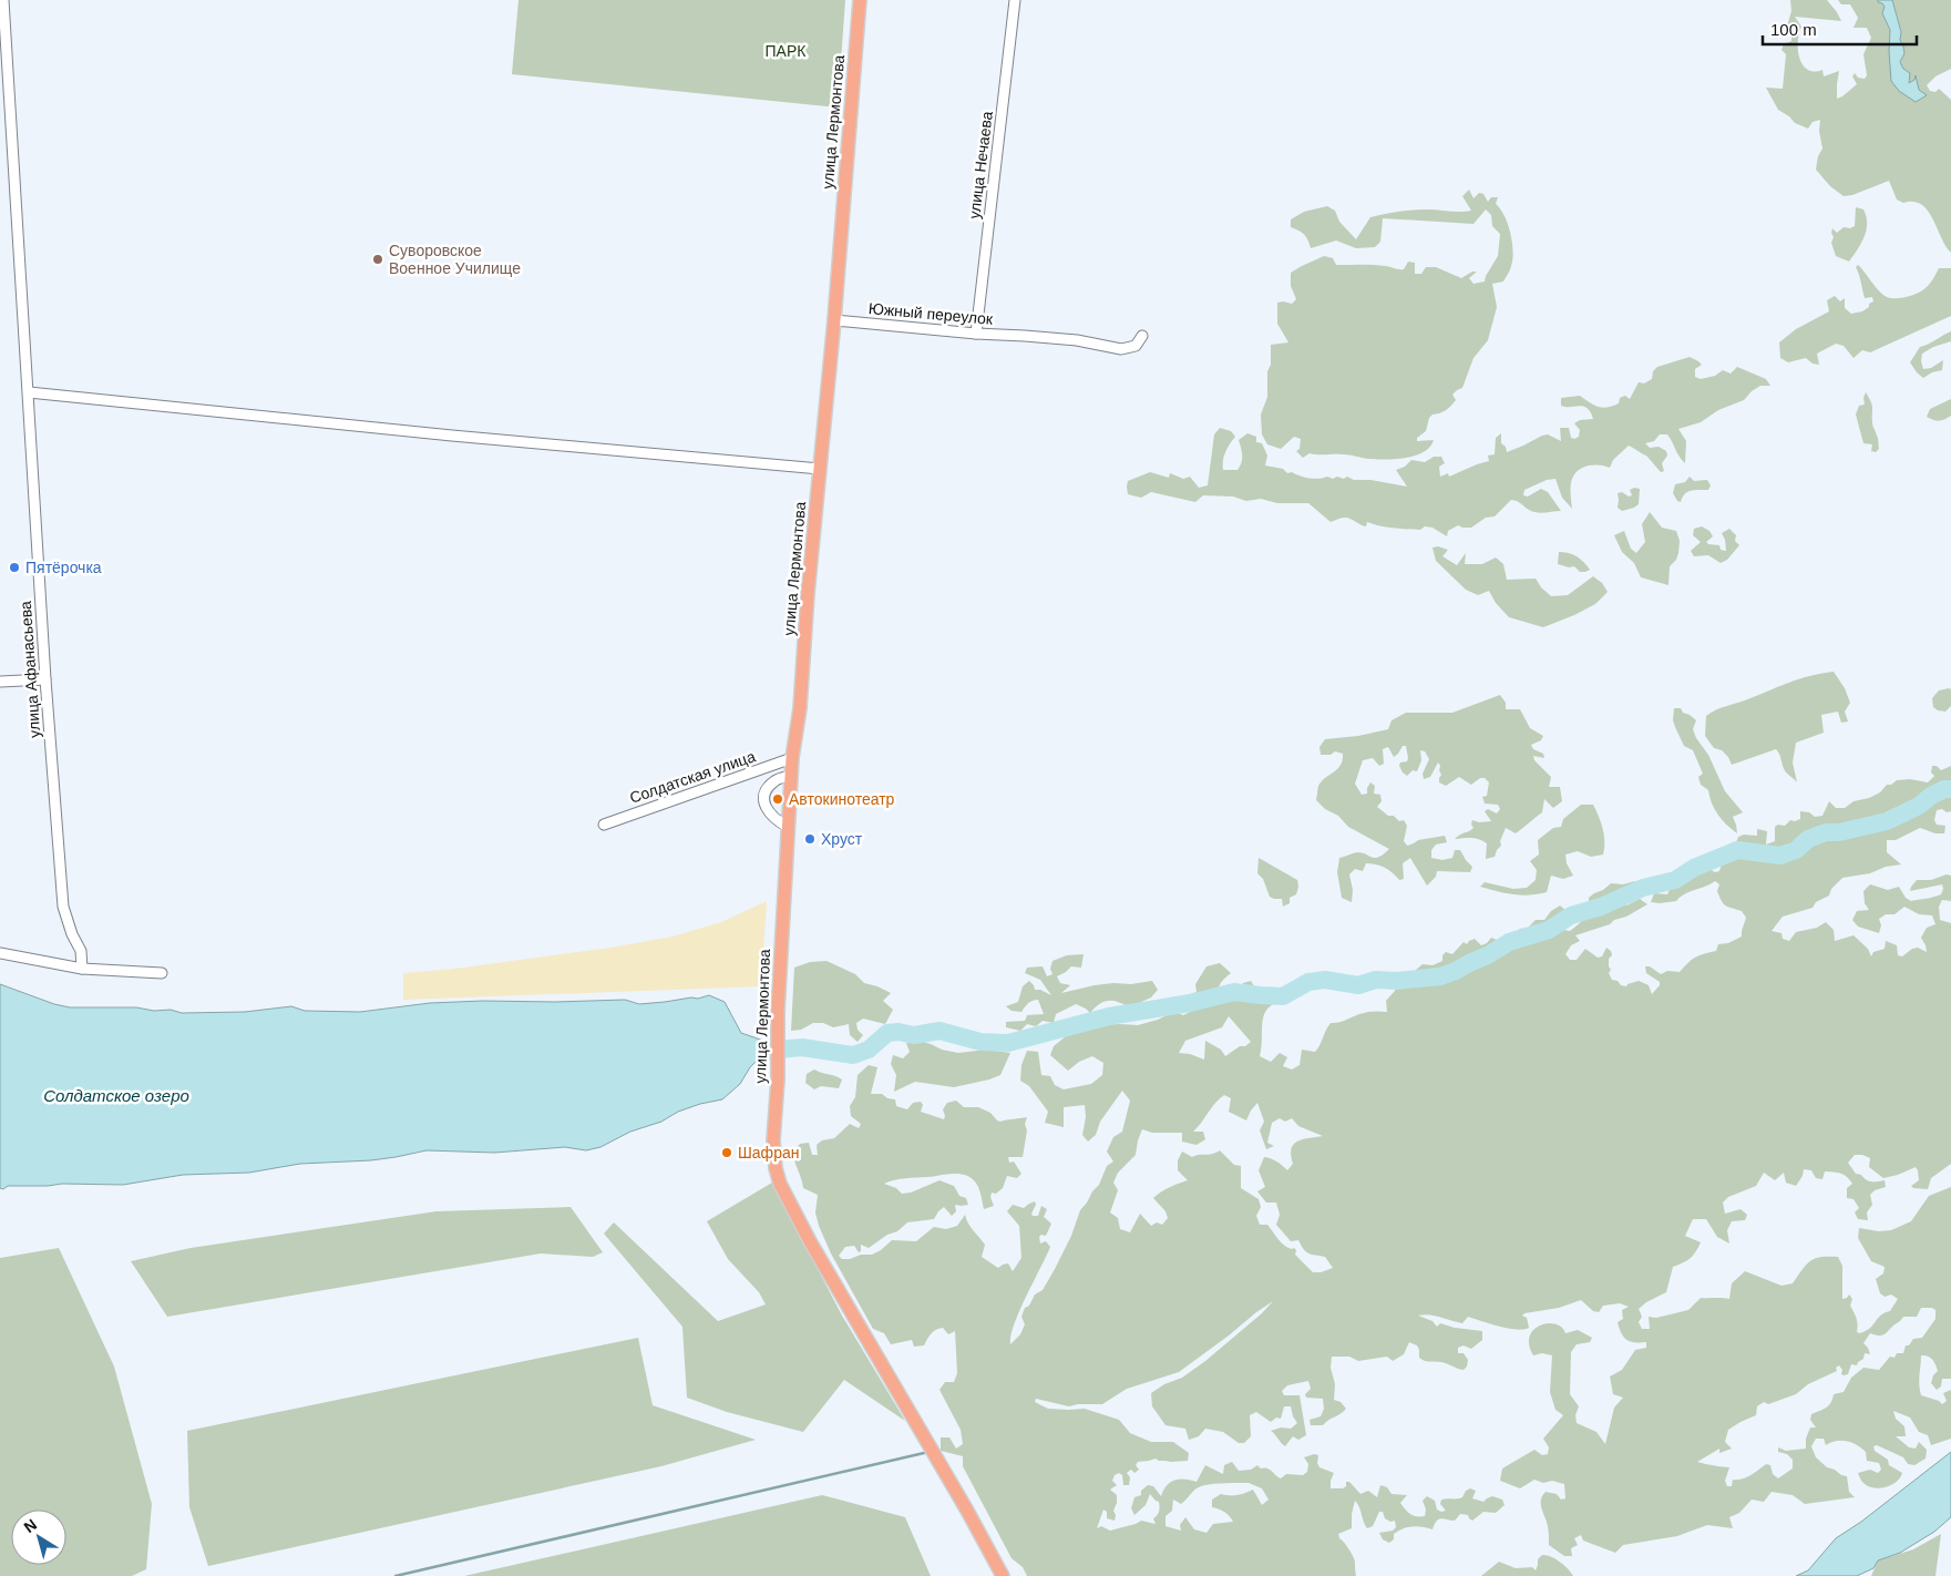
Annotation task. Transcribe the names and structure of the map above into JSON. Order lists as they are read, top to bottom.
{
  "streets": {
    "main road": ["улица Лермонтова"],
    "street": [
      "улица Нечаева",
      "Южный переулок",
      "улица Афанасьева",
      "Солдатская улица"
    ]
  },
  "crossings": [
    ["улица Лермонтова", "Южный переулок"],
    ["улица Лермонтова", "Солдатская улица"],
    ["улица Нечаева", "Южный переулок"]
  ],
  "water": ["Солдатское озеро"],
  "parks": ["ПАРК"],
  "places": [
    "Суворовское Военное Училище",
    "Пятёрочка",
    "Автокинотеатр",
    "Хруст",
    "Шафран"
  ],
  "scale_bar": "100 m",
  "north": "top left"
}
